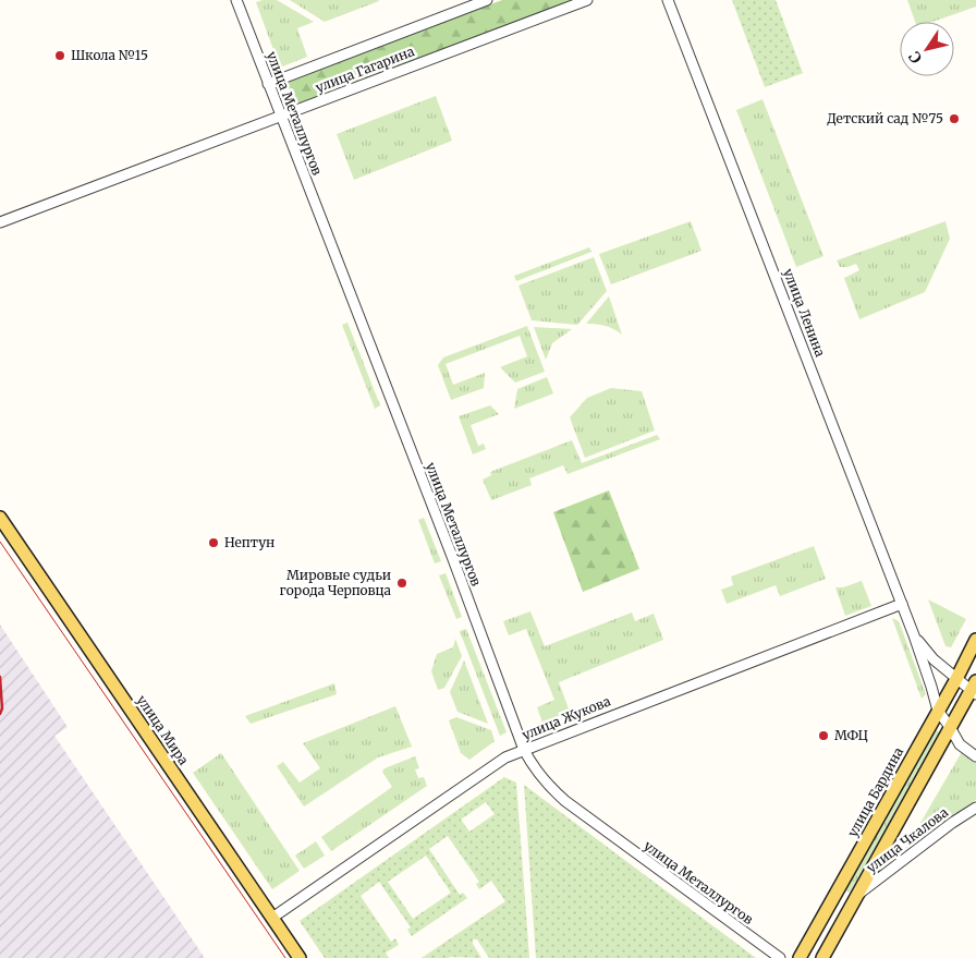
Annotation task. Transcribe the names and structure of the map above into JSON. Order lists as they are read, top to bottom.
{
  "streets": {
    "main road": ["улица Мира", "улица Бардина"],
    "street": [
      "улица Гагарина",
      "улица Металлургов",
      "улица Ленина",
      "улица Жукова",
      "улица Чкалова"
    ]
  },
  "crossings": [
    ["улица Гагарина", "улица Металлургов"],
    ["улица Металлургов", "улица Жукова"],
    ["улица Ленина", "улица Жукова"],
    ["улица Ленина", "улица Бардина"],
    ["улица Жукова", "улица Мира"]
  ],
  "places": [
    "Школа №15",
    "Детский сад №75",
    "Нептун",
    "Мировые судьи города Черповца",
    "МФЦ"
  ],
  "north": "bottom left"
}
